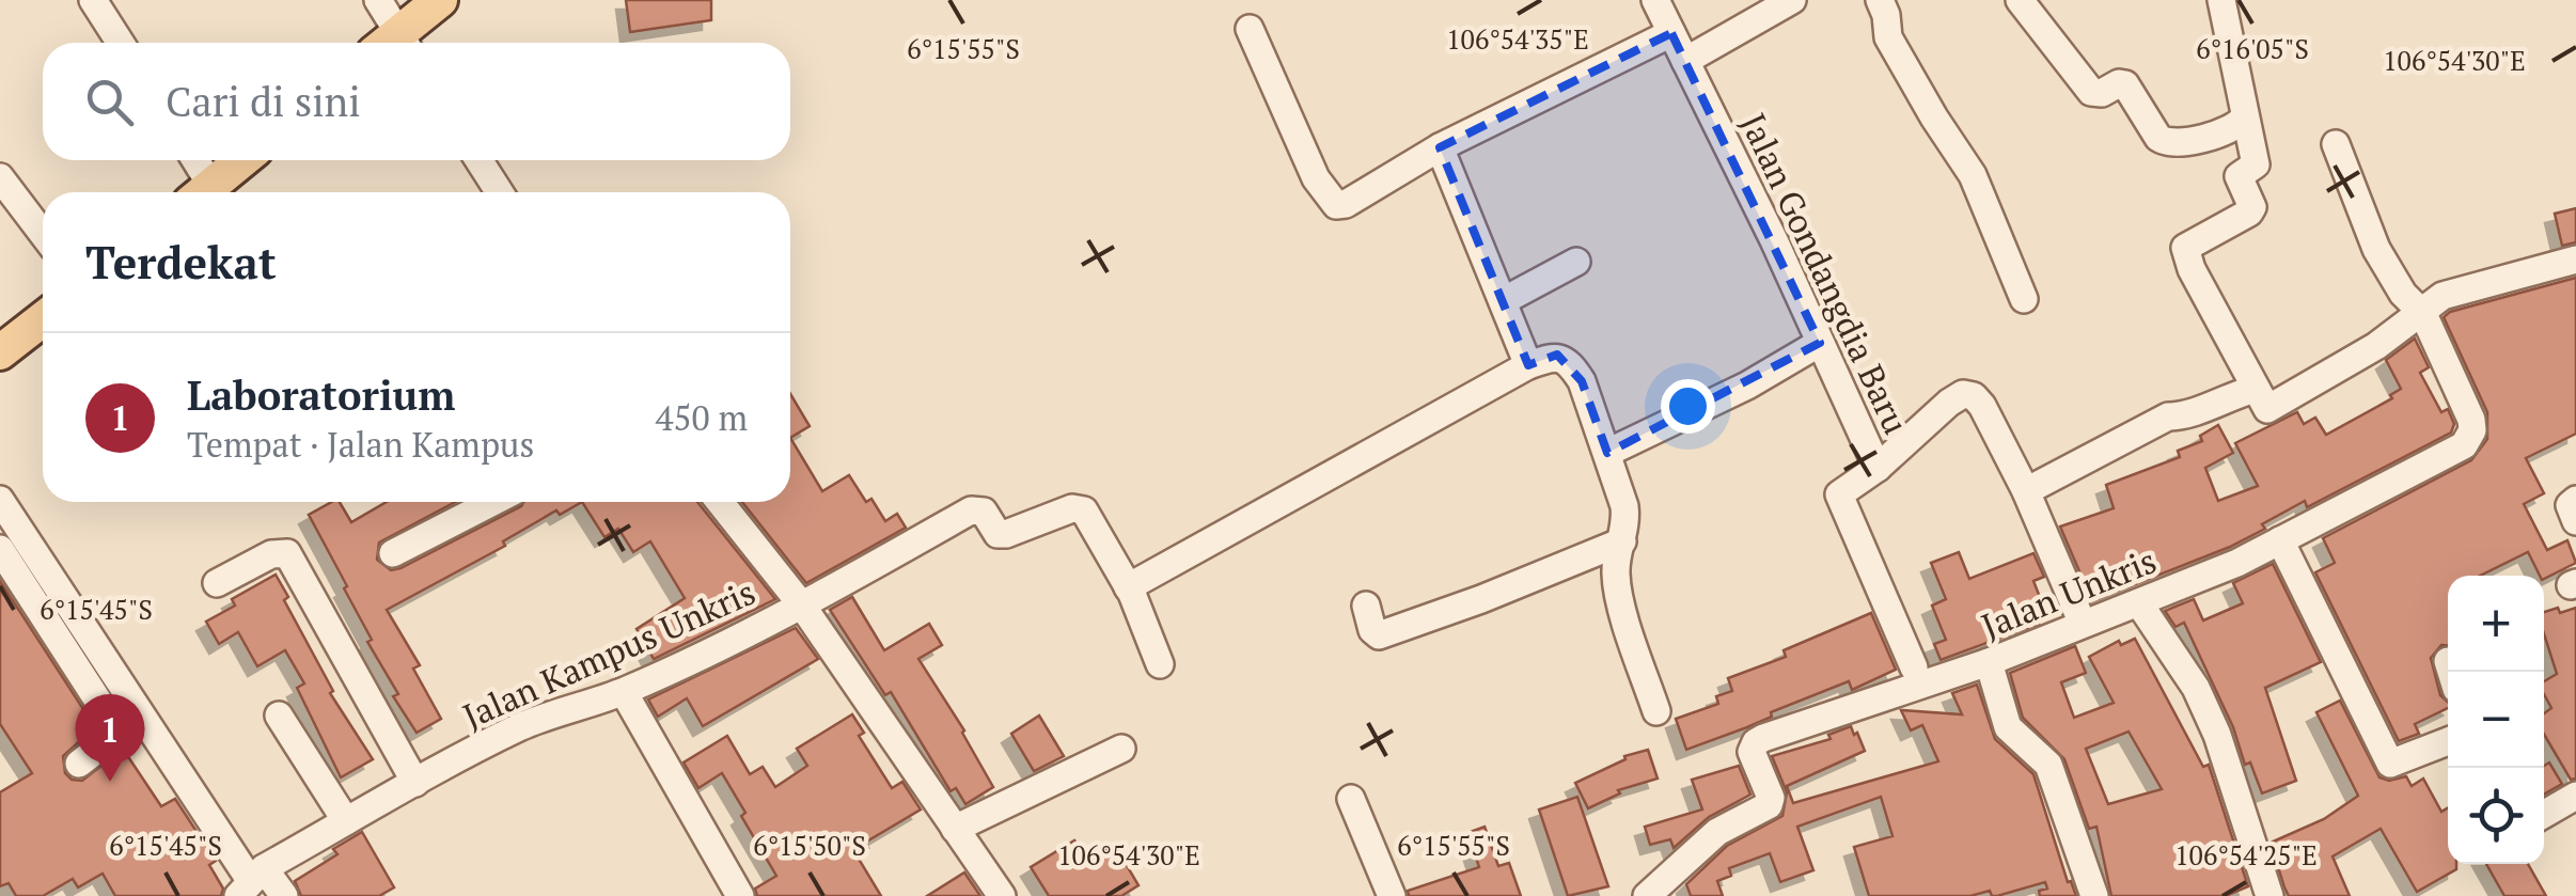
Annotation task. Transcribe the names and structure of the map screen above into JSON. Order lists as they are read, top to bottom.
{
  "streets": {
    "street": ["Jalan Gondangdia Baru", "Jalan Unkris", "Jalan Kampus Unkris"]
  },
  "crossings": [
    ["Jalan Gondangdia Baru", "Jalan Unkris"]
  ],
  "page": {
    "search": "Cari di sini",
    "heading": "Terdekat",
    "list": [
      {
        "mark": "1",
        "name": "Laboratorium",
        "note": "Tempat · Jalan Kampus",
        "value": "450 m"
      }
    ],
    "map_buttons": ["+", "−"],
    "pins": "1"
  },
  "coordinates": [
    "106°54'35\"E",
    "6°15'55\"S",
    "6°16'05\"S",
    "106°54'30\"E",
    "6°15'45\"S",
    "6°15'50\"S",
    "106°54'25\"E"
  ]
}
